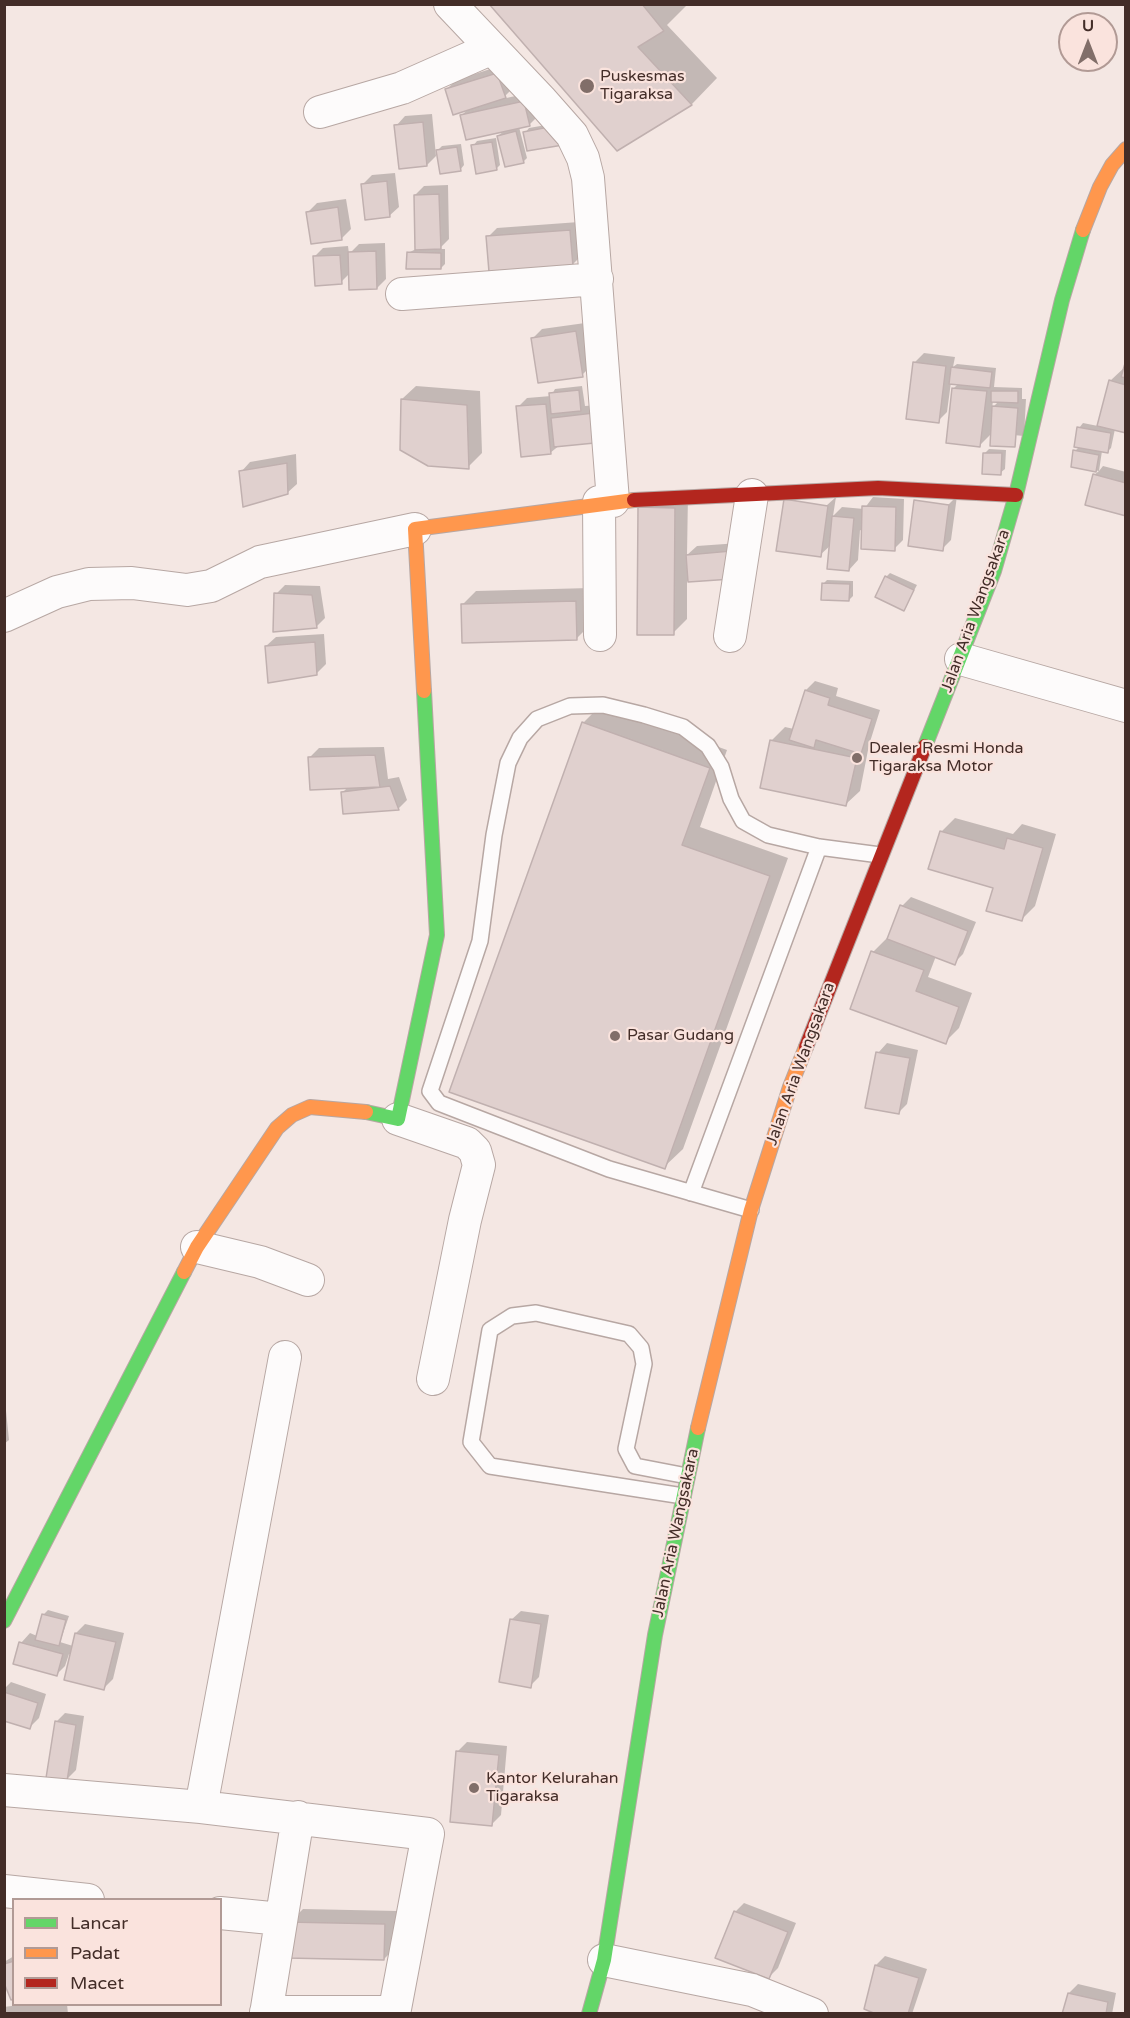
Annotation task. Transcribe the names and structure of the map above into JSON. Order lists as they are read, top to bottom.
{
  "streets": {
    "street": ["Jalan Aria Wangsakara"]
  },
  "places": [
    "Puskesmas Tigaraksa",
    "Dealer Resmi Honda Tigaraksa Motor",
    "Pasar Gudang",
    "Kantor Kelurahan Tigaraksa"
  ],
  "legend": ["Lancar", "Padat", "Macet"],
  "north": "top"
}
